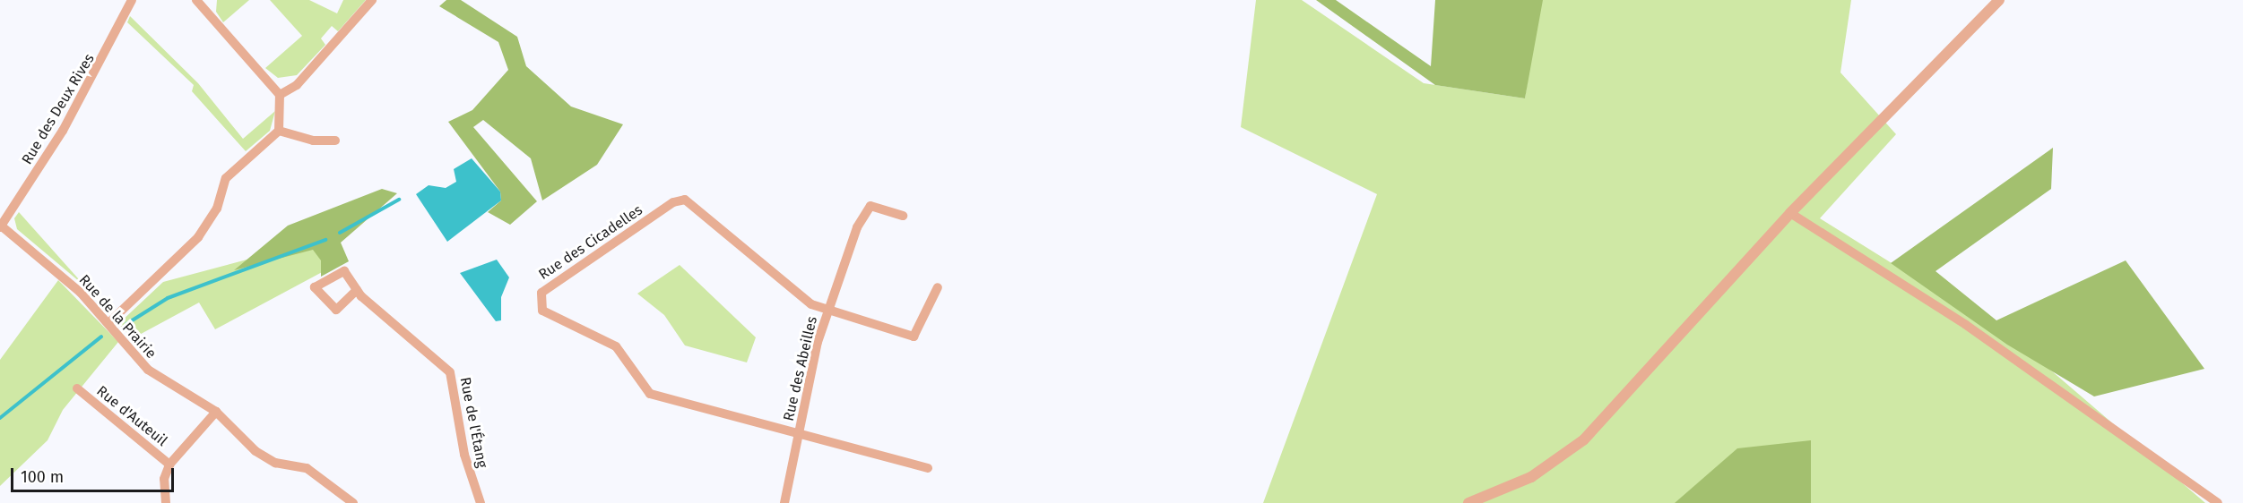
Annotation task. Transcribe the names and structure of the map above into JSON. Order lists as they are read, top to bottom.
{
  "streets": {
    "street": [
      "Rue des Deux Rives",
      "Rue des Cicadelles",
      "Rue de la Prairie",
      "Rue des Abeilles",
      "Rue d'Auteuil",
      "Rue de l'Étang"
    ]
  },
  "crossings": [
    ["Rue des Deux Rives", "Rue de la Prairie"],
    ["Rue des Cicadelles", "Rue des Abeilles"],
    ["Rue de la Prairie", "Rue d'Auteuil"]
  ],
  "scale_bar": "100 m"
}
